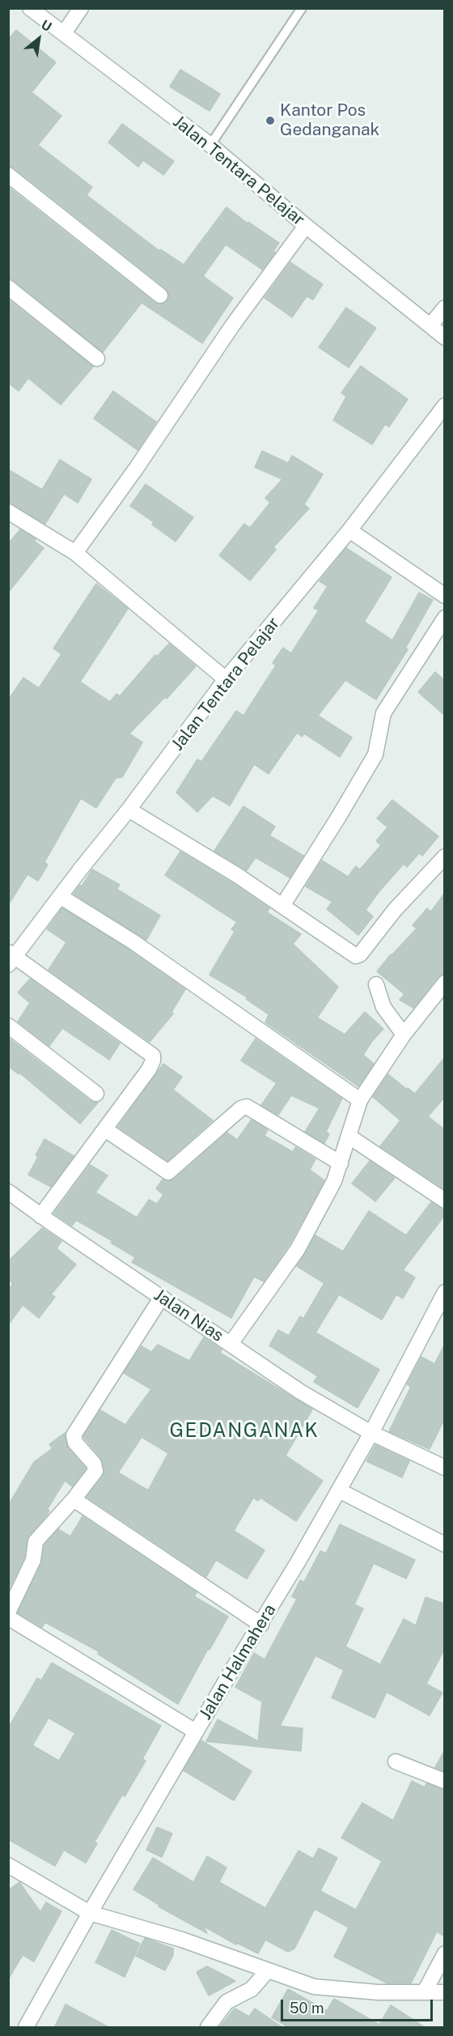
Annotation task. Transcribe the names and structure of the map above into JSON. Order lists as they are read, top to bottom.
{
  "streets": {
    "street": ["Jalan Tentara Pelajar", "Jalan Nias", "Jalan Halmahera"]
  },
  "crossings": [
    ["Jalan Nias", "Jalan Halmahera"]
  ],
  "districts": ["GEDANGANAK"],
  "places": ["Kantor Pos Gedanganak"],
  "scale_bar": "50 m",
  "north": "top right"
}
